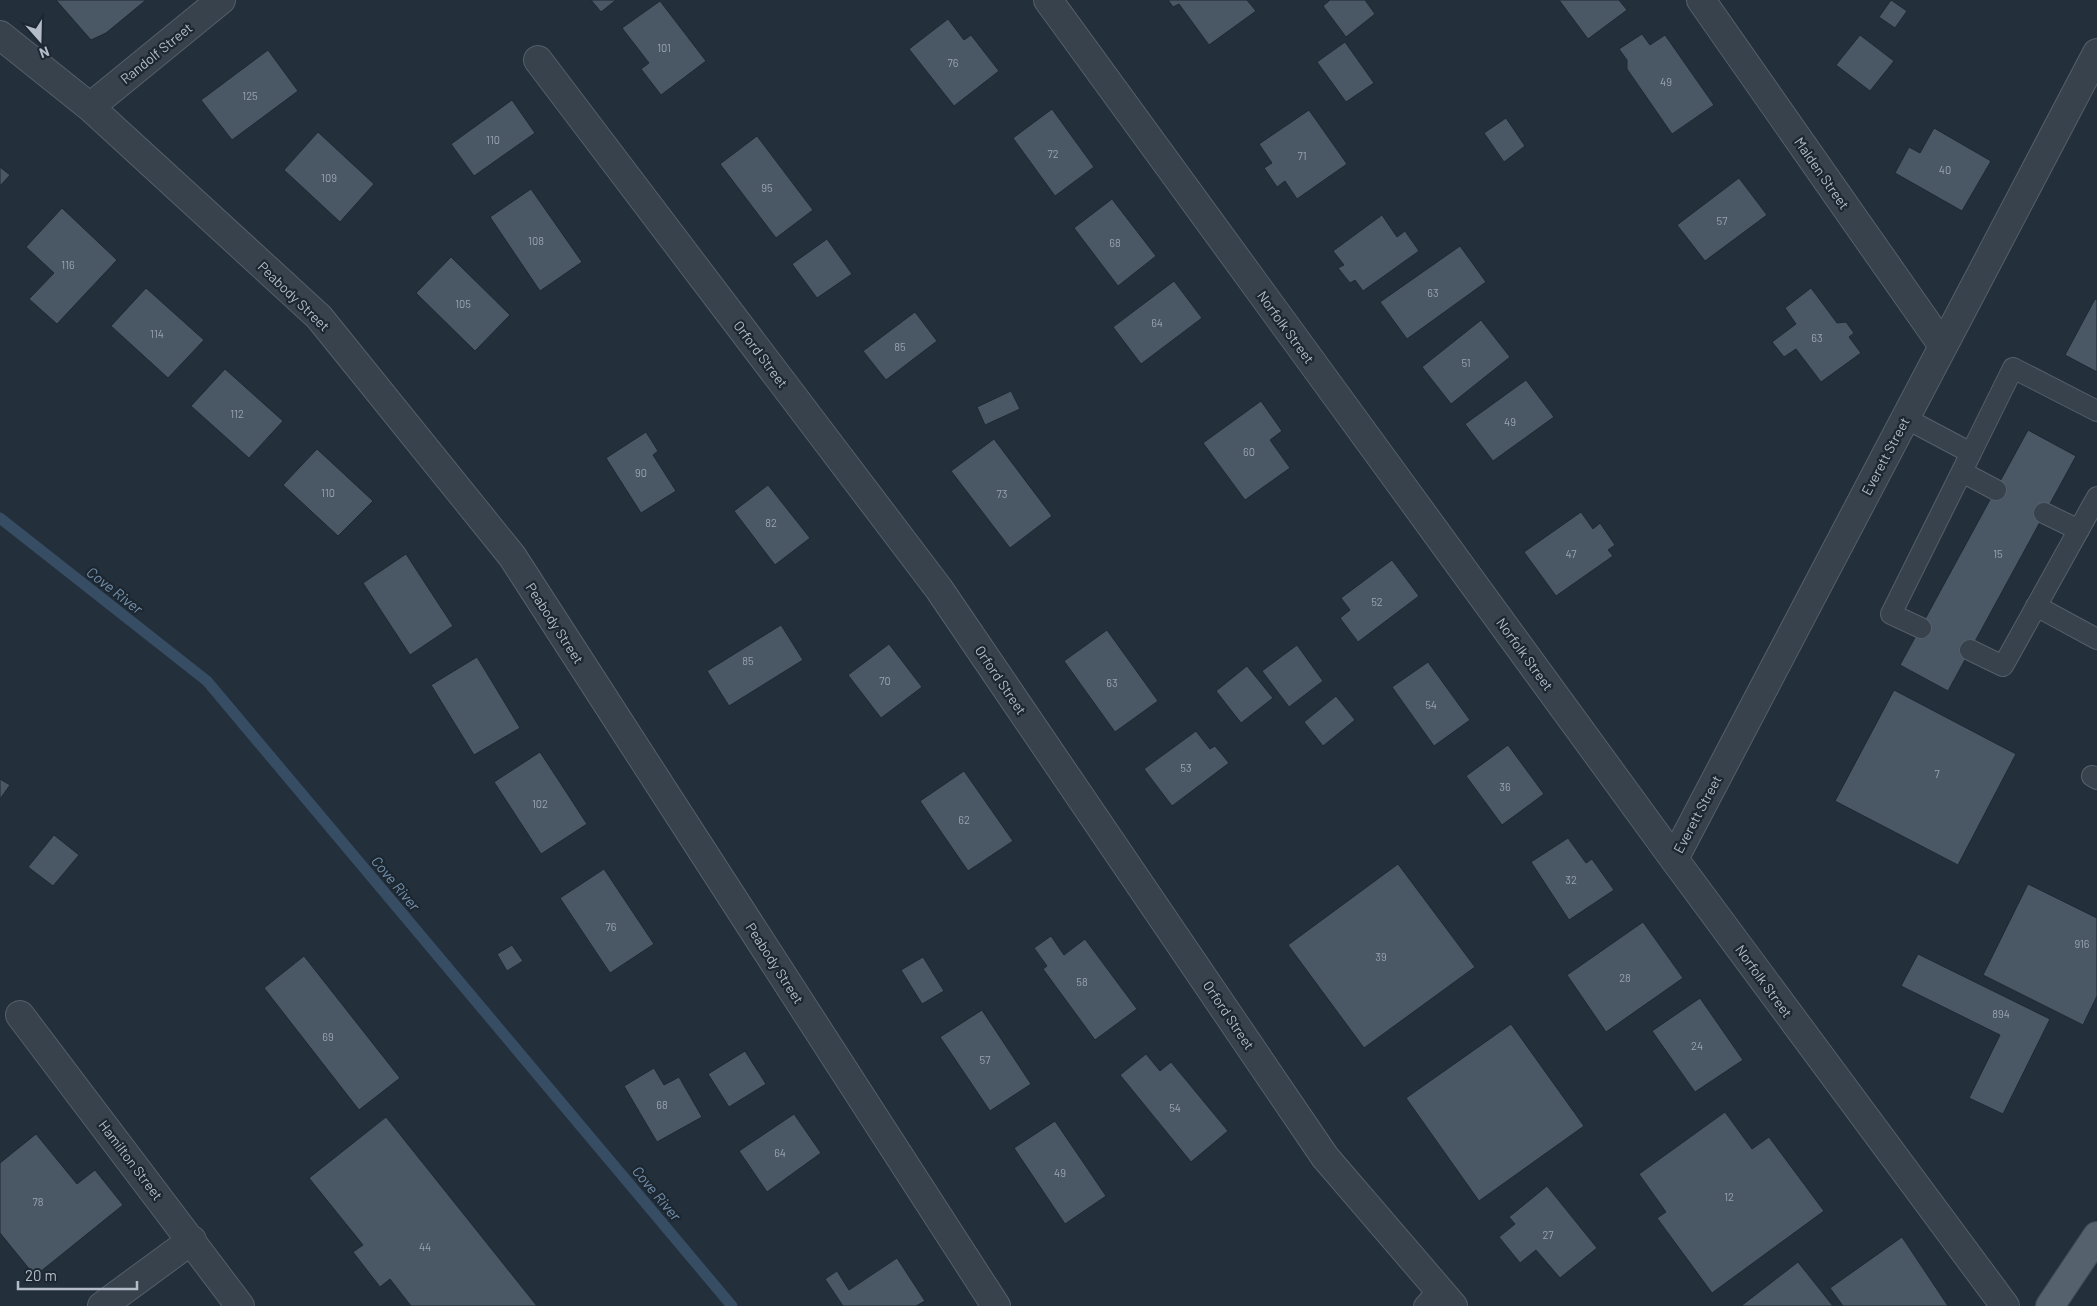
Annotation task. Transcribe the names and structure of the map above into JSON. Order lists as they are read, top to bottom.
{
  "streets": {
    "street": [
      "Randolf Street",
      "Malden Street",
      "Peabody Street",
      "Norfolk Street",
      "Orford Street",
      "Everett Street",
      "Hamilton Street"
    ]
  },
  "crossings": [
    ["Randolf Street", "Peabody Street"],
    ["Malden Street", "Everett Street"],
    ["Norfolk Street", "Everett Street"]
  ],
  "water": ["Cove River"],
  "house_numbers": [
    "101",
    "76",
    "49",
    "125",
    "110",
    "72",
    "71",
    "40",
    "109",
    "95",
    "57",
    "108",
    "68",
    "116",
    "63",
    "105",
    "64",
    "114",
    "63",
    "85",
    "51",
    "112",
    "49",
    "60",
    "90",
    "110",
    "73",
    "82",
    "47",
    "15",
    "52",
    "85",
    "70",
    "63",
    "54",
    "53",
    "7",
    "36",
    "102",
    "62",
    "32",
    "76",
    "916",
    "39",
    "28",
    "58",
    "894",
    "69",
    "24",
    "57",
    "68",
    "54",
    "64",
    "49",
    "12",
    "78",
    "27",
    "44"
  ],
  "scale_bar": "20 m",
  "north": "bottom"
}
